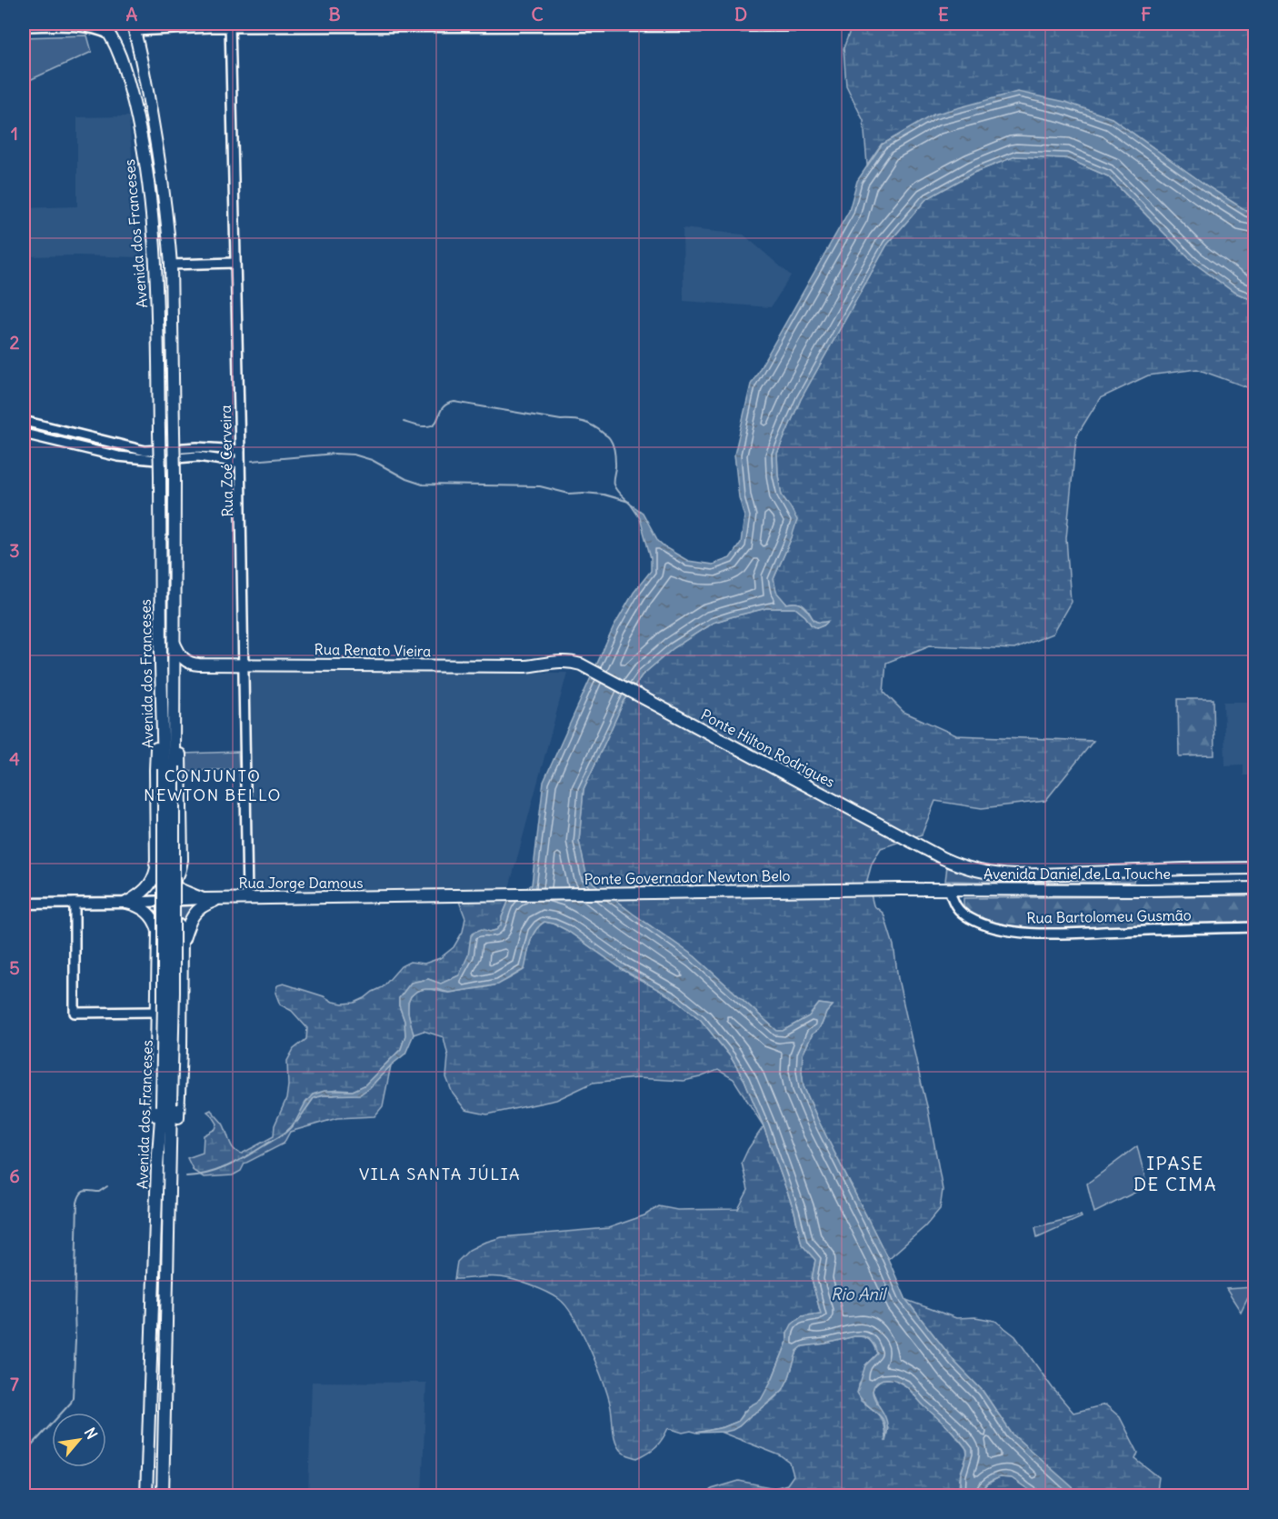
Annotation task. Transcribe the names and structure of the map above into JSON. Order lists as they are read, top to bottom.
{
  "streets": {
    "main road": [
      "Avenida dos Franceses",
      "Rua Renato Vieira",
      "Ponte Hilton Rodrigues",
      "Avenida Daniel de La Touche",
      "Ponte Governador Newton Belo",
      "Rua Jorge Damous"
    ],
    "street": ["Rua Zoé Cerveira", "Rua Bartolomeu Gusmão"]
  },
  "crossings": [
    ["Avenida dos Franceses", "Rua Renato Vieira"],
    ["Rua Zoé Cerveira", "Rua Renato Vieira"],
    ["Rua Zoé Cerveira", "Rua Jorge Damous"],
    ["Rua Renato Vieira", "Ponte Hilton Rodrigues"],
    ["Ponte Hilton Rodrigues", "Avenida Daniel de La Touche"],
    ["Avenida Daniel de La Touche", "Ponte Governador Newton Belo"],
    ["Avenida Daniel de La Touche", "Rua Bartolomeu Gusmão"],
    ["Ponte Governador Newton Belo", "Rua Jorge Damous"]
  ],
  "districts": ["CONJUNTO NEWTON BELLO", "IPASE DE CIMA", "VILA SANTA JÚLIA"],
  "water": ["Rio Anil"],
  "north": "top right",
  "grid": {
    "columns": [
      "A",
      "B",
      "C",
      "D",
      "E",
      "F"
    ],
    "rows": [
      "1",
      "2",
      "3",
      "4",
      "5",
      "6",
      "7"
    ]
  }
}
